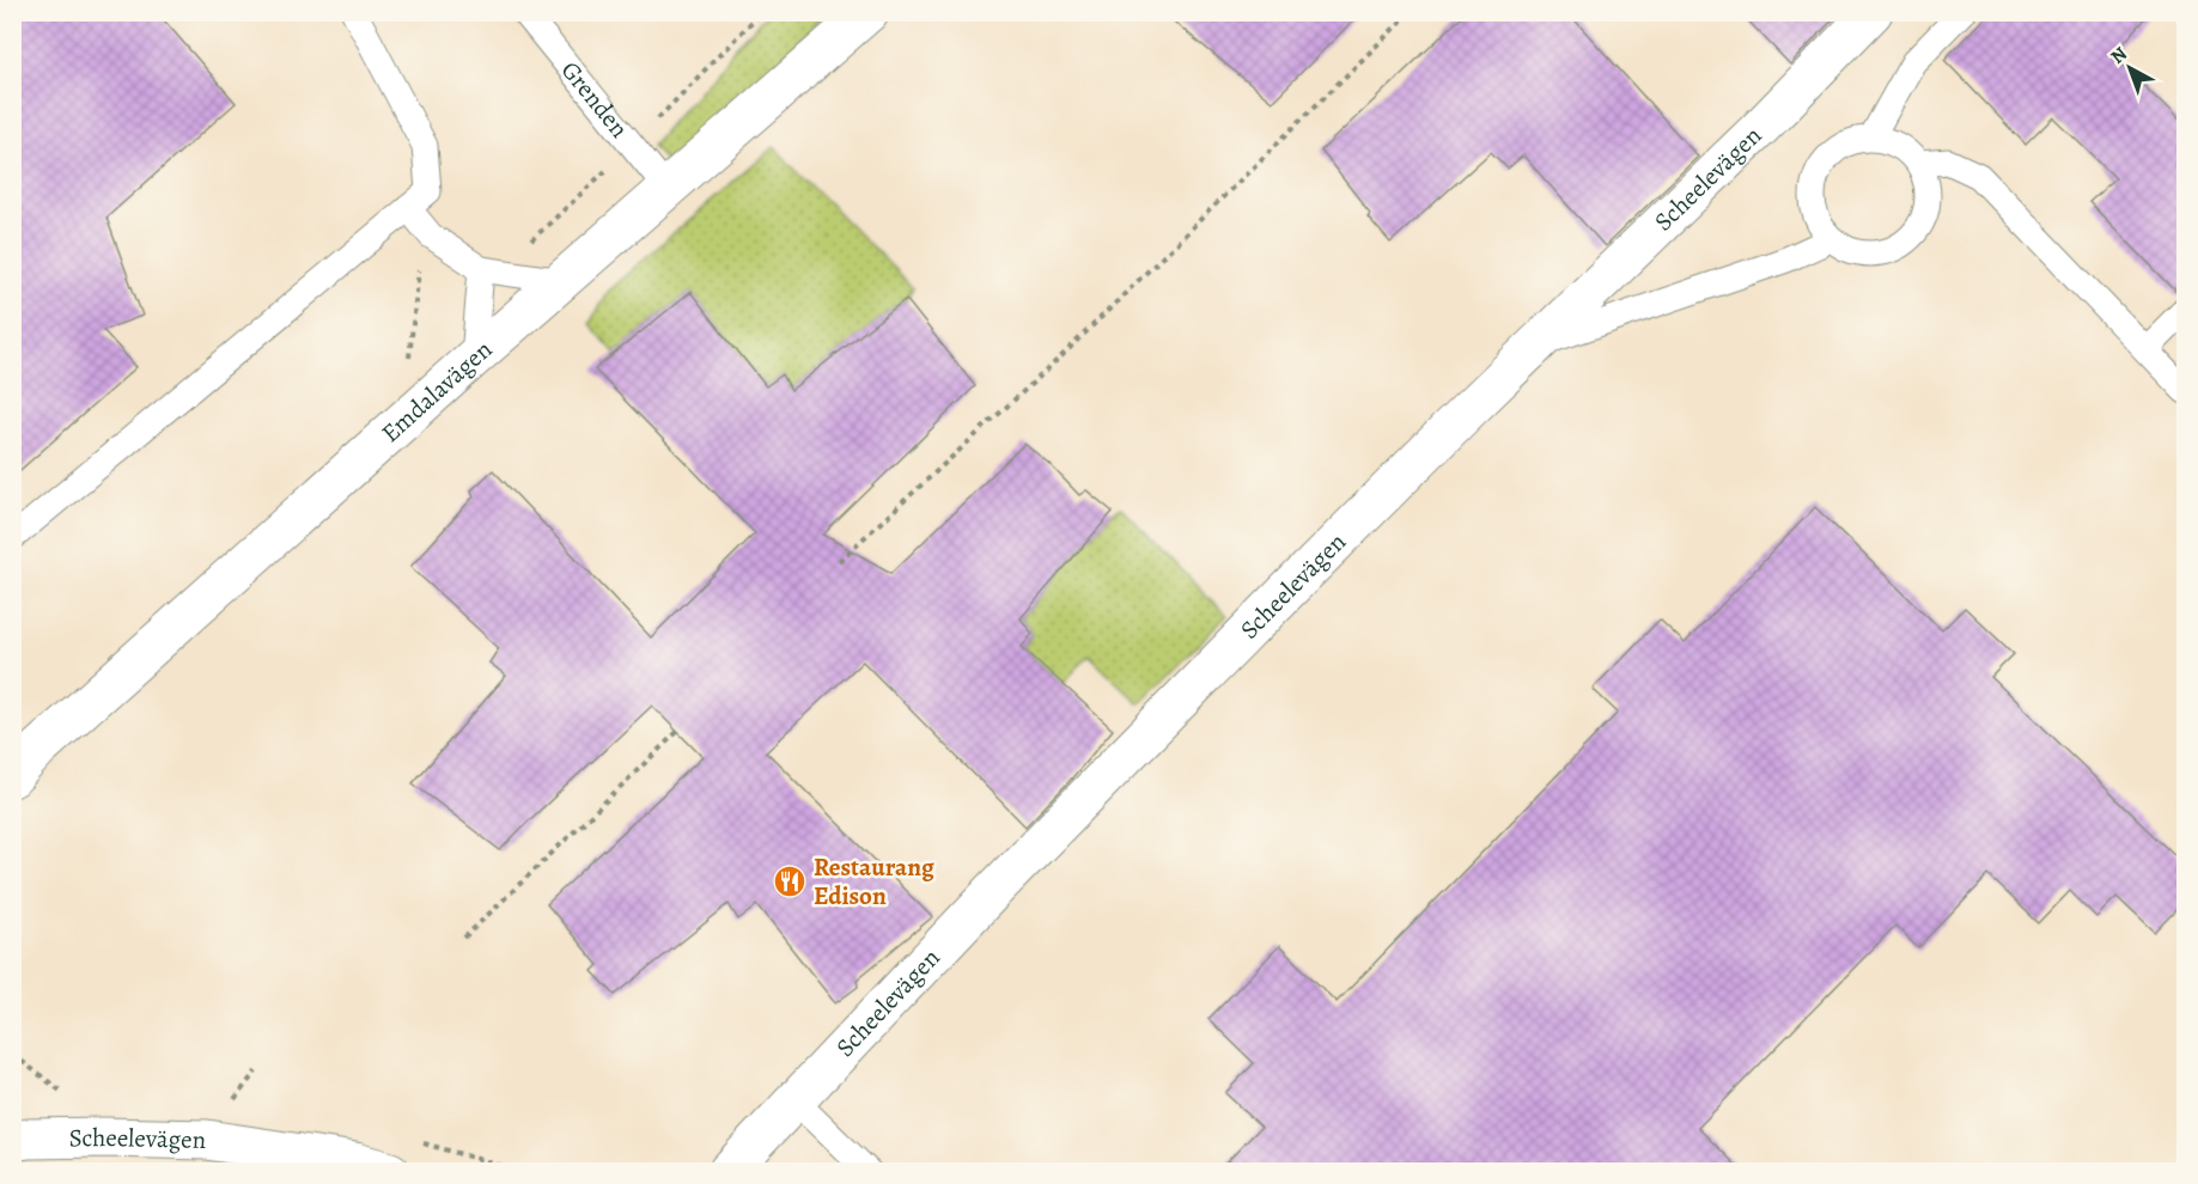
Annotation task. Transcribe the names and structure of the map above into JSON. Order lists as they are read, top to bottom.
{
  "streets": {
    "street": ["Scheelevägen", "Emdalavägen"],
    "lane": ["Grenden"]
  },
  "crossings": [
    ["Grenden", "Emdalavägen"]
  ],
  "places": {
    "restaurant": ["Restaurang Edison"]
  },
  "north": "top left"
}
